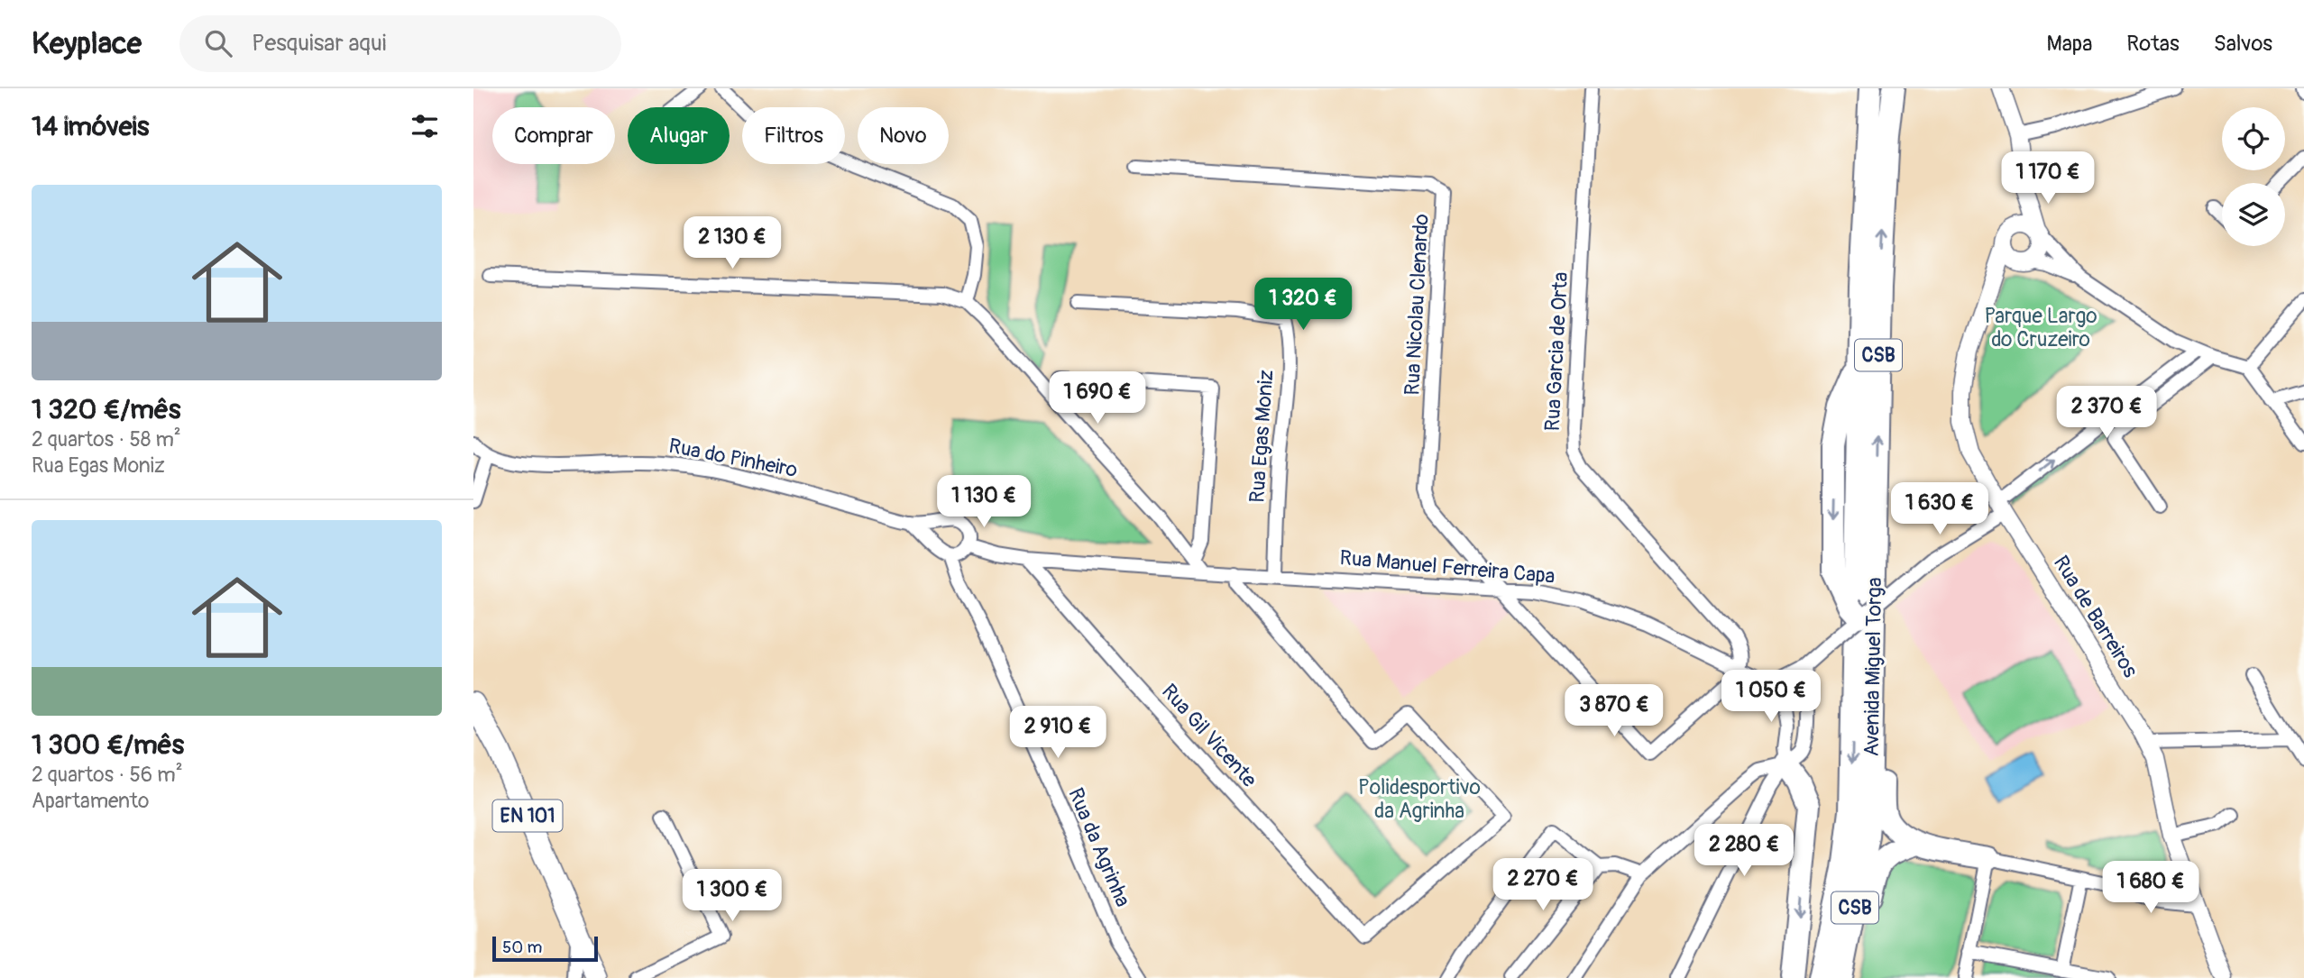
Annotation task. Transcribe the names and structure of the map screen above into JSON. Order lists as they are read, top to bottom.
{
  "streets": {
    "highway": ["CSB", "Avenida Miguel Torga"],
    "main road": ["EN 101"],
    "street": [
      "Rua Nicolau Clenardo",
      "Rua Garcia de Orta",
      "Rua Egas Moniz",
      "Rua do Pinheiro",
      "Rua Manuel Ferreira Capa",
      "Rua de Barreiros",
      "Rua Gil Vicente",
      "Rua da Agrinha"
    ]
  },
  "crossings": [
    ["Rua Nicolau Clenardo", "Rua Manuel Ferreira Capa"],
    ["Rua Garcia de Orta", "Rua Manuel Ferreira Capa"],
    ["Rua Egas Moniz", "Rua Manuel Ferreira Capa"],
    ["Rua do Pinheiro", "Rua Manuel Ferreira Capa"],
    ["Rua do Pinheiro", "Rua da Agrinha"],
    ["Rua Manuel Ferreira Capa", "Rua Gil Vicente"],
    ["Rua Manuel Ferreira Capa", "Rua da Agrinha"]
  ],
  "parks": ["Parque Largo do Cruzeiro", "Polidesportivo da Agrinha"],
  "scale_bar": "50 m",
  "page": {
    "header": "Keyplace",
    "search": "Pesquisar aqui",
    "nav": ["Mapa", "Rotas", "Salvos"],
    "heading": "14 imóveis",
    "chip": [
      "Comprar",
      "Alugar",
      "Filtros",
      "Novo"
    ],
    "price": [
      "1 170 €",
      "2 130 €",
      "1 320 €",
      "1 690 €",
      "2 370 €",
      "1 130 €",
      "1 630 €",
      "1 050 €",
      "3 870 €",
      "2 910 €",
      "2 280 €",
      "2 270 €",
      "1 680 €",
      "1 300 €"
    ],
    "list": [
      {
        "name": "1 320 €/mês",
        "note": "2 quartos · 58 m² · Rua Egas Moniz"
      },
      {
        "name": "1 300 €/mês",
        "note": "2 quartos · 56 m² · Apartamento"
      }
    ],
    "scale": "50 m"
  }
}
